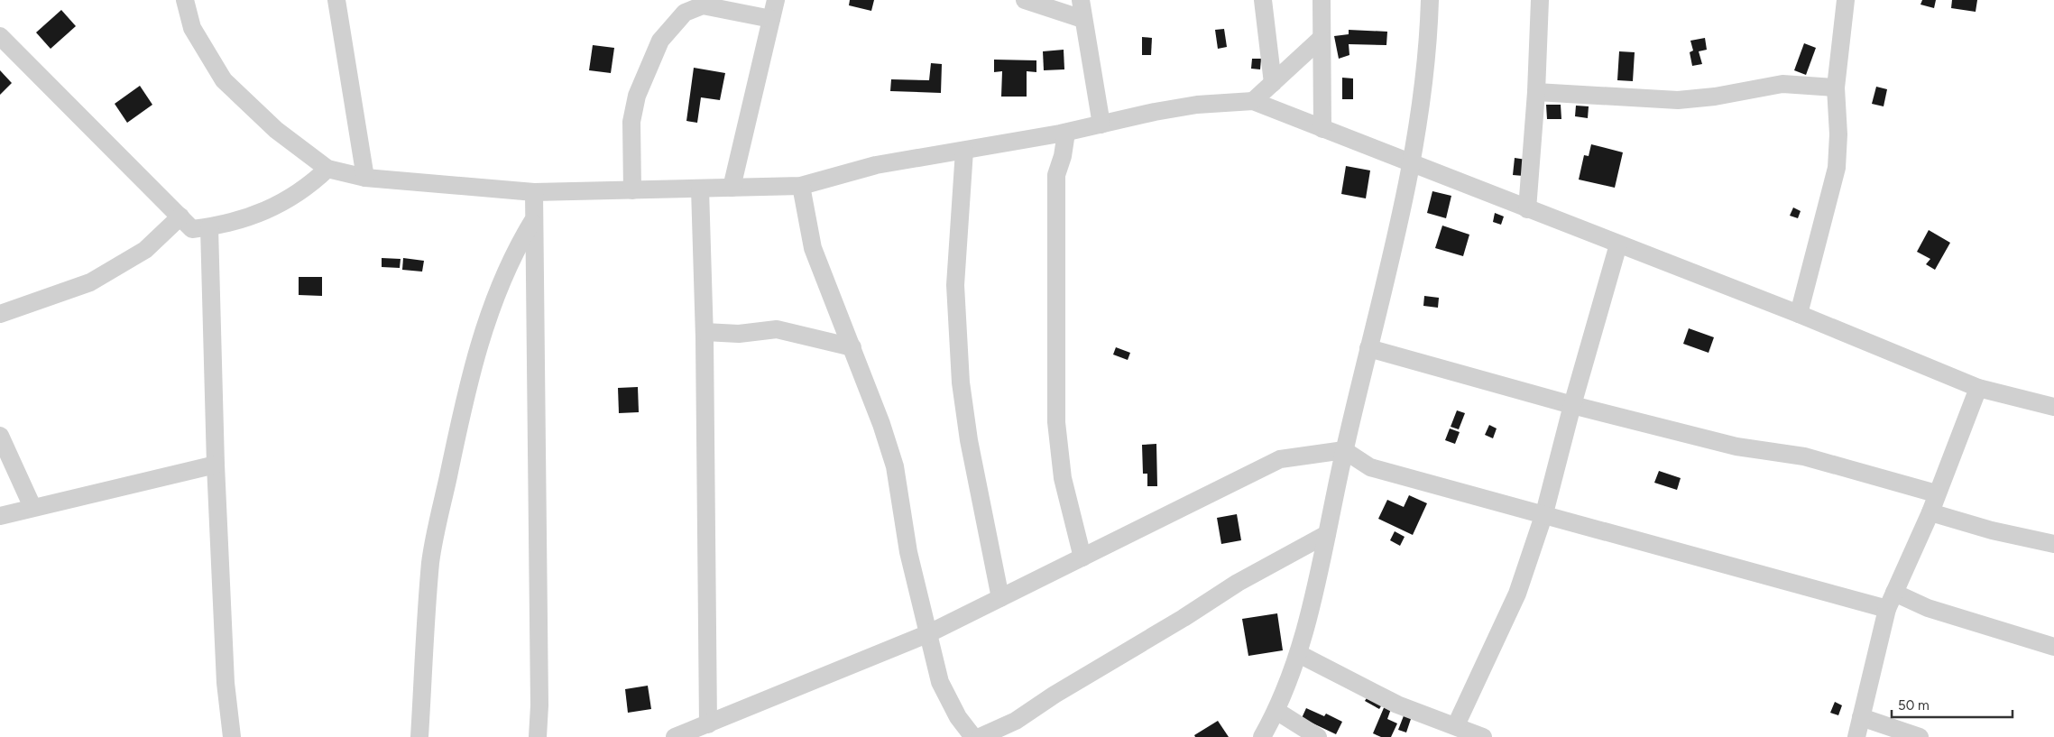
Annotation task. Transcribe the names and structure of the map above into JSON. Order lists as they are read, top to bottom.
{
  "scale_bar": "50 m"
}
